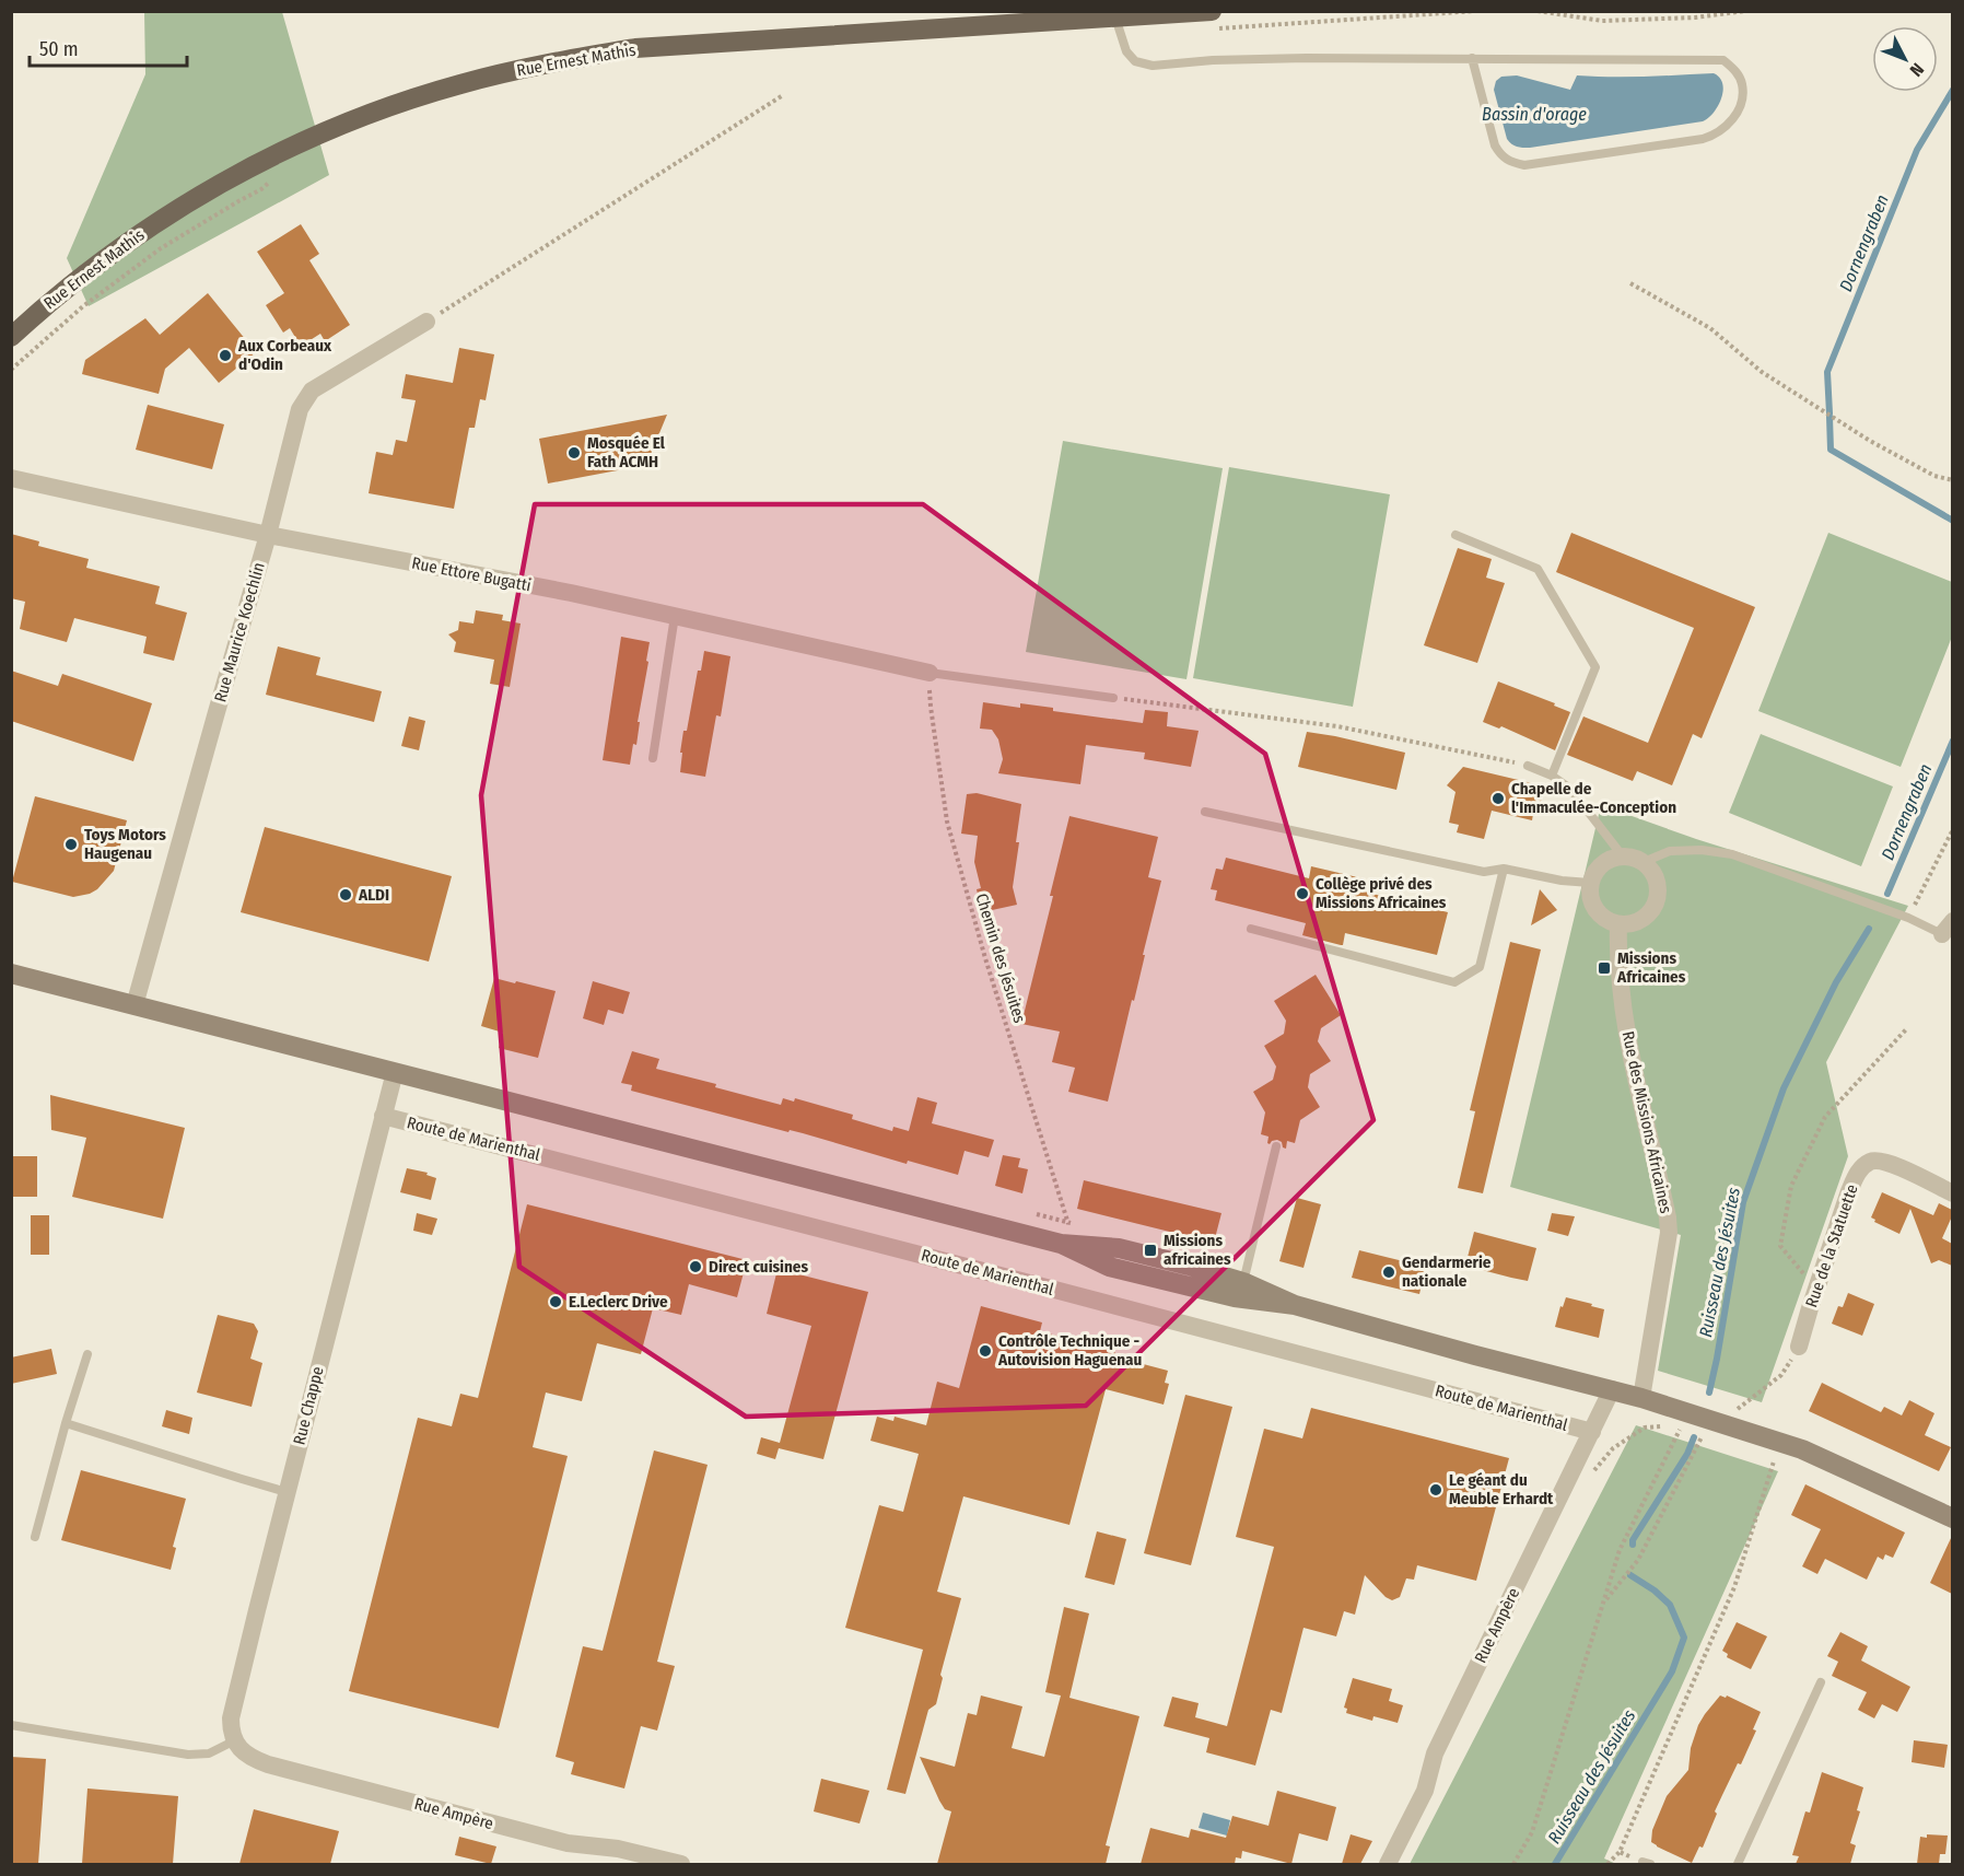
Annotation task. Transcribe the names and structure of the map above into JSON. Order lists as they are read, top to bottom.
{
  "streets": {
    "main road": ["Rue Ernest Mathis"],
    "street": [
      "Rue Ettore Bugatti",
      "Rue Maurice Koechlin",
      "Rue des Missions Africaines",
      "Route de Marienthal",
      "Rue de la Statuette",
      "Rue Chappe",
      "Rue Ampère"
    ],
    "path": ["Chemin des Jésuites"]
  },
  "crossings": [
    ["Rue Ettore Bugatti", "Rue Maurice Koechlin"],
    ["Rue Ettore Bugatti", "Chemin des Jésuites"],
    ["Route de Marienthal", "Rue Chappe"],
    ["Route de Marienthal", "Rue Ampère"],
    ["Rue Chappe", "Rue Ampère"]
  ],
  "water": ["Bassin d'orage", "Dornengraben", "Ruisseau des Jésuites"],
  "places": {
    "other": [
      "Aux Corbeaux d'Odin",
      "Mosquée El Fath ACMH",
      "Chapelle de l'Immaculée-Conception",
      "Toys Motors Haugenau",
      "Collège privé des Missions Africaines",
      "ALDI",
      "Direct cuisines",
      "Gendarmerie nationale",
      "E.Leclerc Drive",
      "Contrôle Technique - Autovision Haguenau",
      "Le géant du Meuble Erhardt"
    ],
    "transit": ["Missions Africaines", "Missions africaines"]
  },
  "scale_bar": "50 m",
  "north": "bottom right"
}
